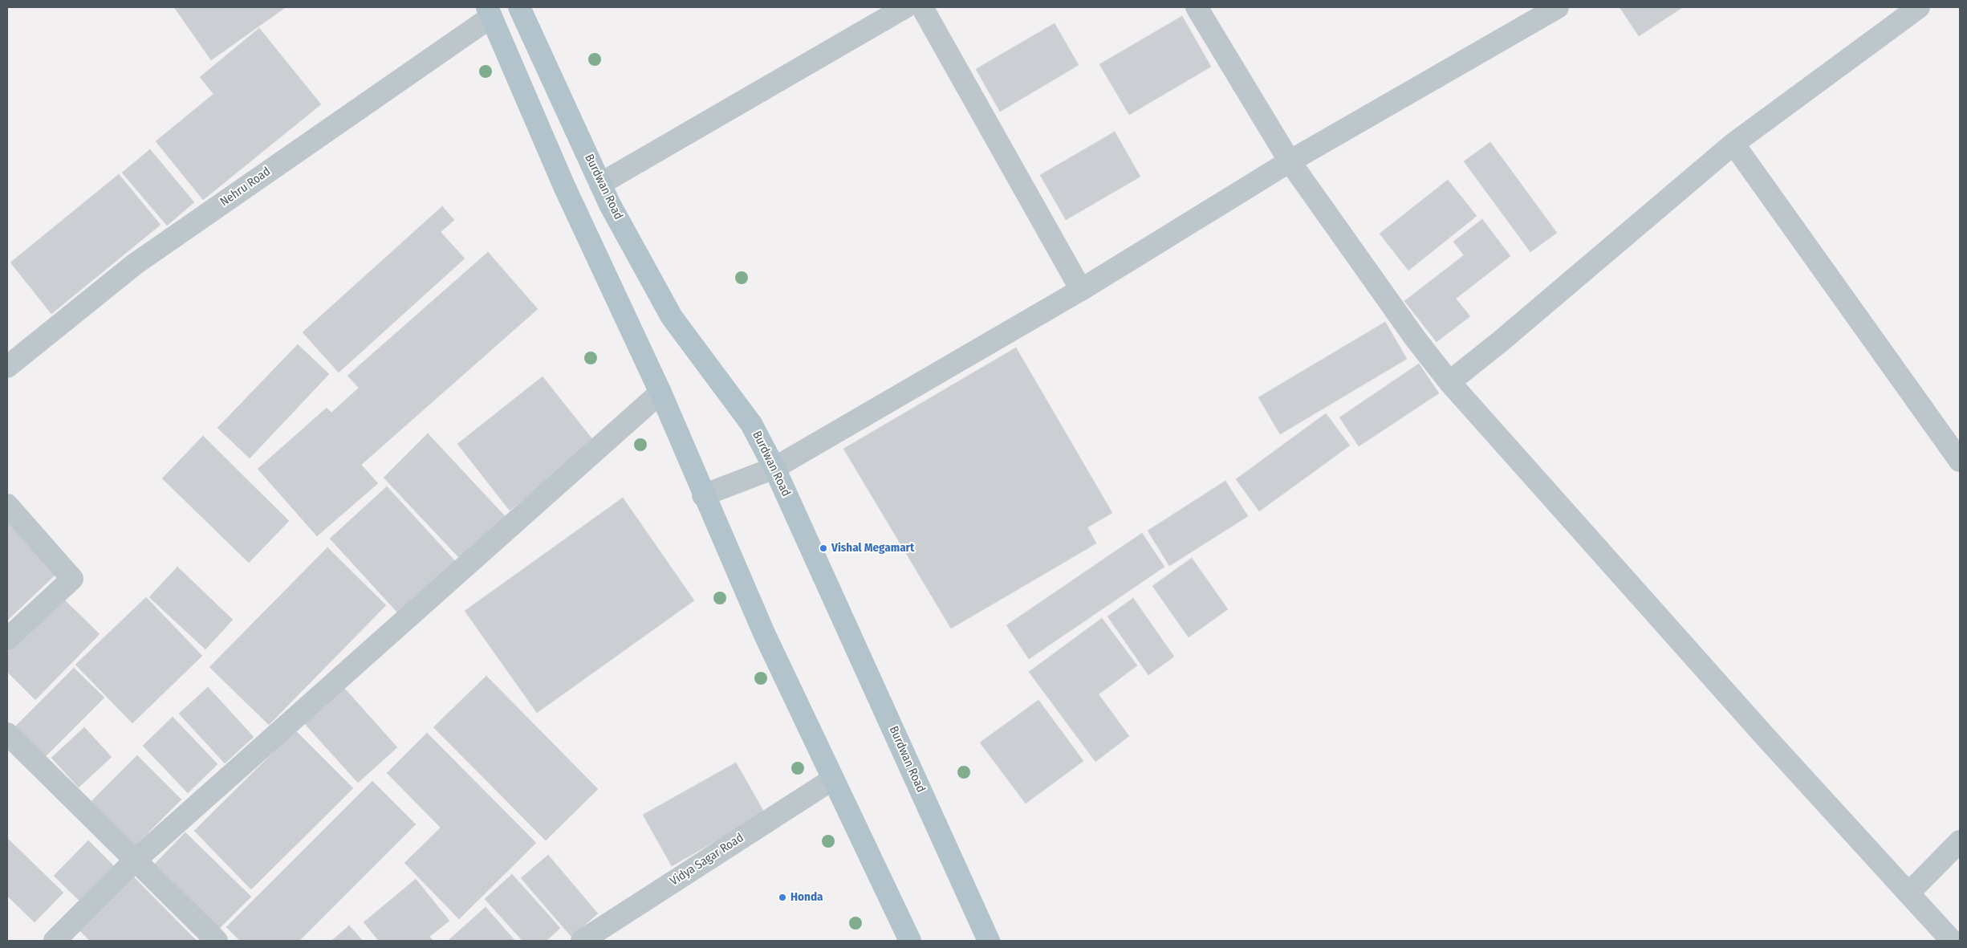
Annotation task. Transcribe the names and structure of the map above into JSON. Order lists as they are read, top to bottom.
{
  "streets": {
    "main road": ["Burdwan Road"],
    "street": ["Nehru Road", "Vidya Sagar Road"]
  },
  "places": ["Vishal Megamart", "Honda"]
}
